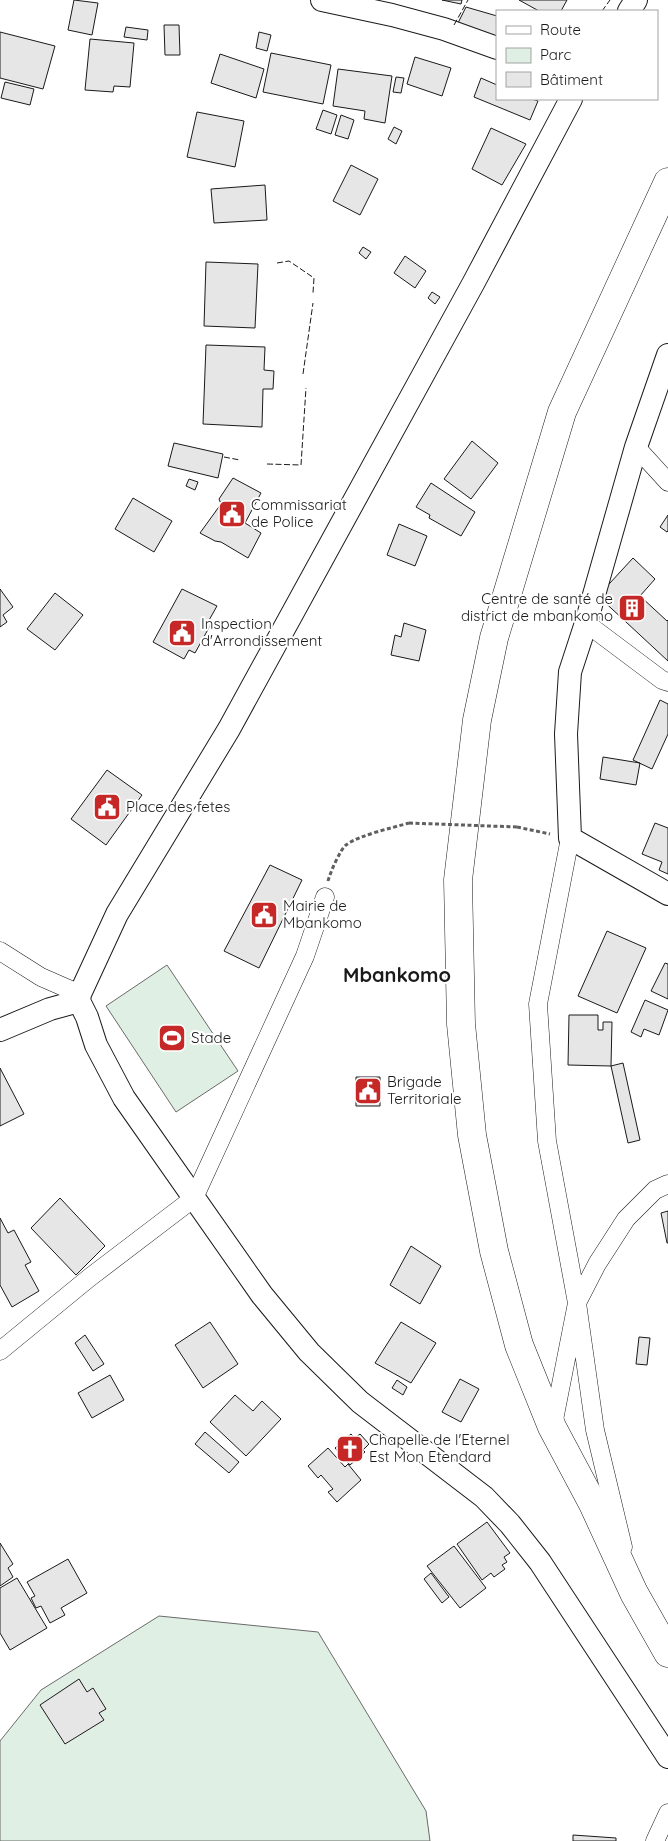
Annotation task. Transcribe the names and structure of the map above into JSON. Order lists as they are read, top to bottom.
{
  "districts": ["Mbankomo"],
  "places": {
    "public building": [
      "Commissariat de Police",
      "Inspection d'Arrondissement",
      "Place des fetes",
      "Mairie de Mbankomo",
      "Brigade Territoriale"
    ],
    "building": ["Centre de santé de district de mbankomo"],
    "sports": ["Stade"],
    "church": ["Chapelle de l'Eternel Est Mon Etendard"]
  },
  "legend": ["Route", "Parc", "Bâtiment"]
}
